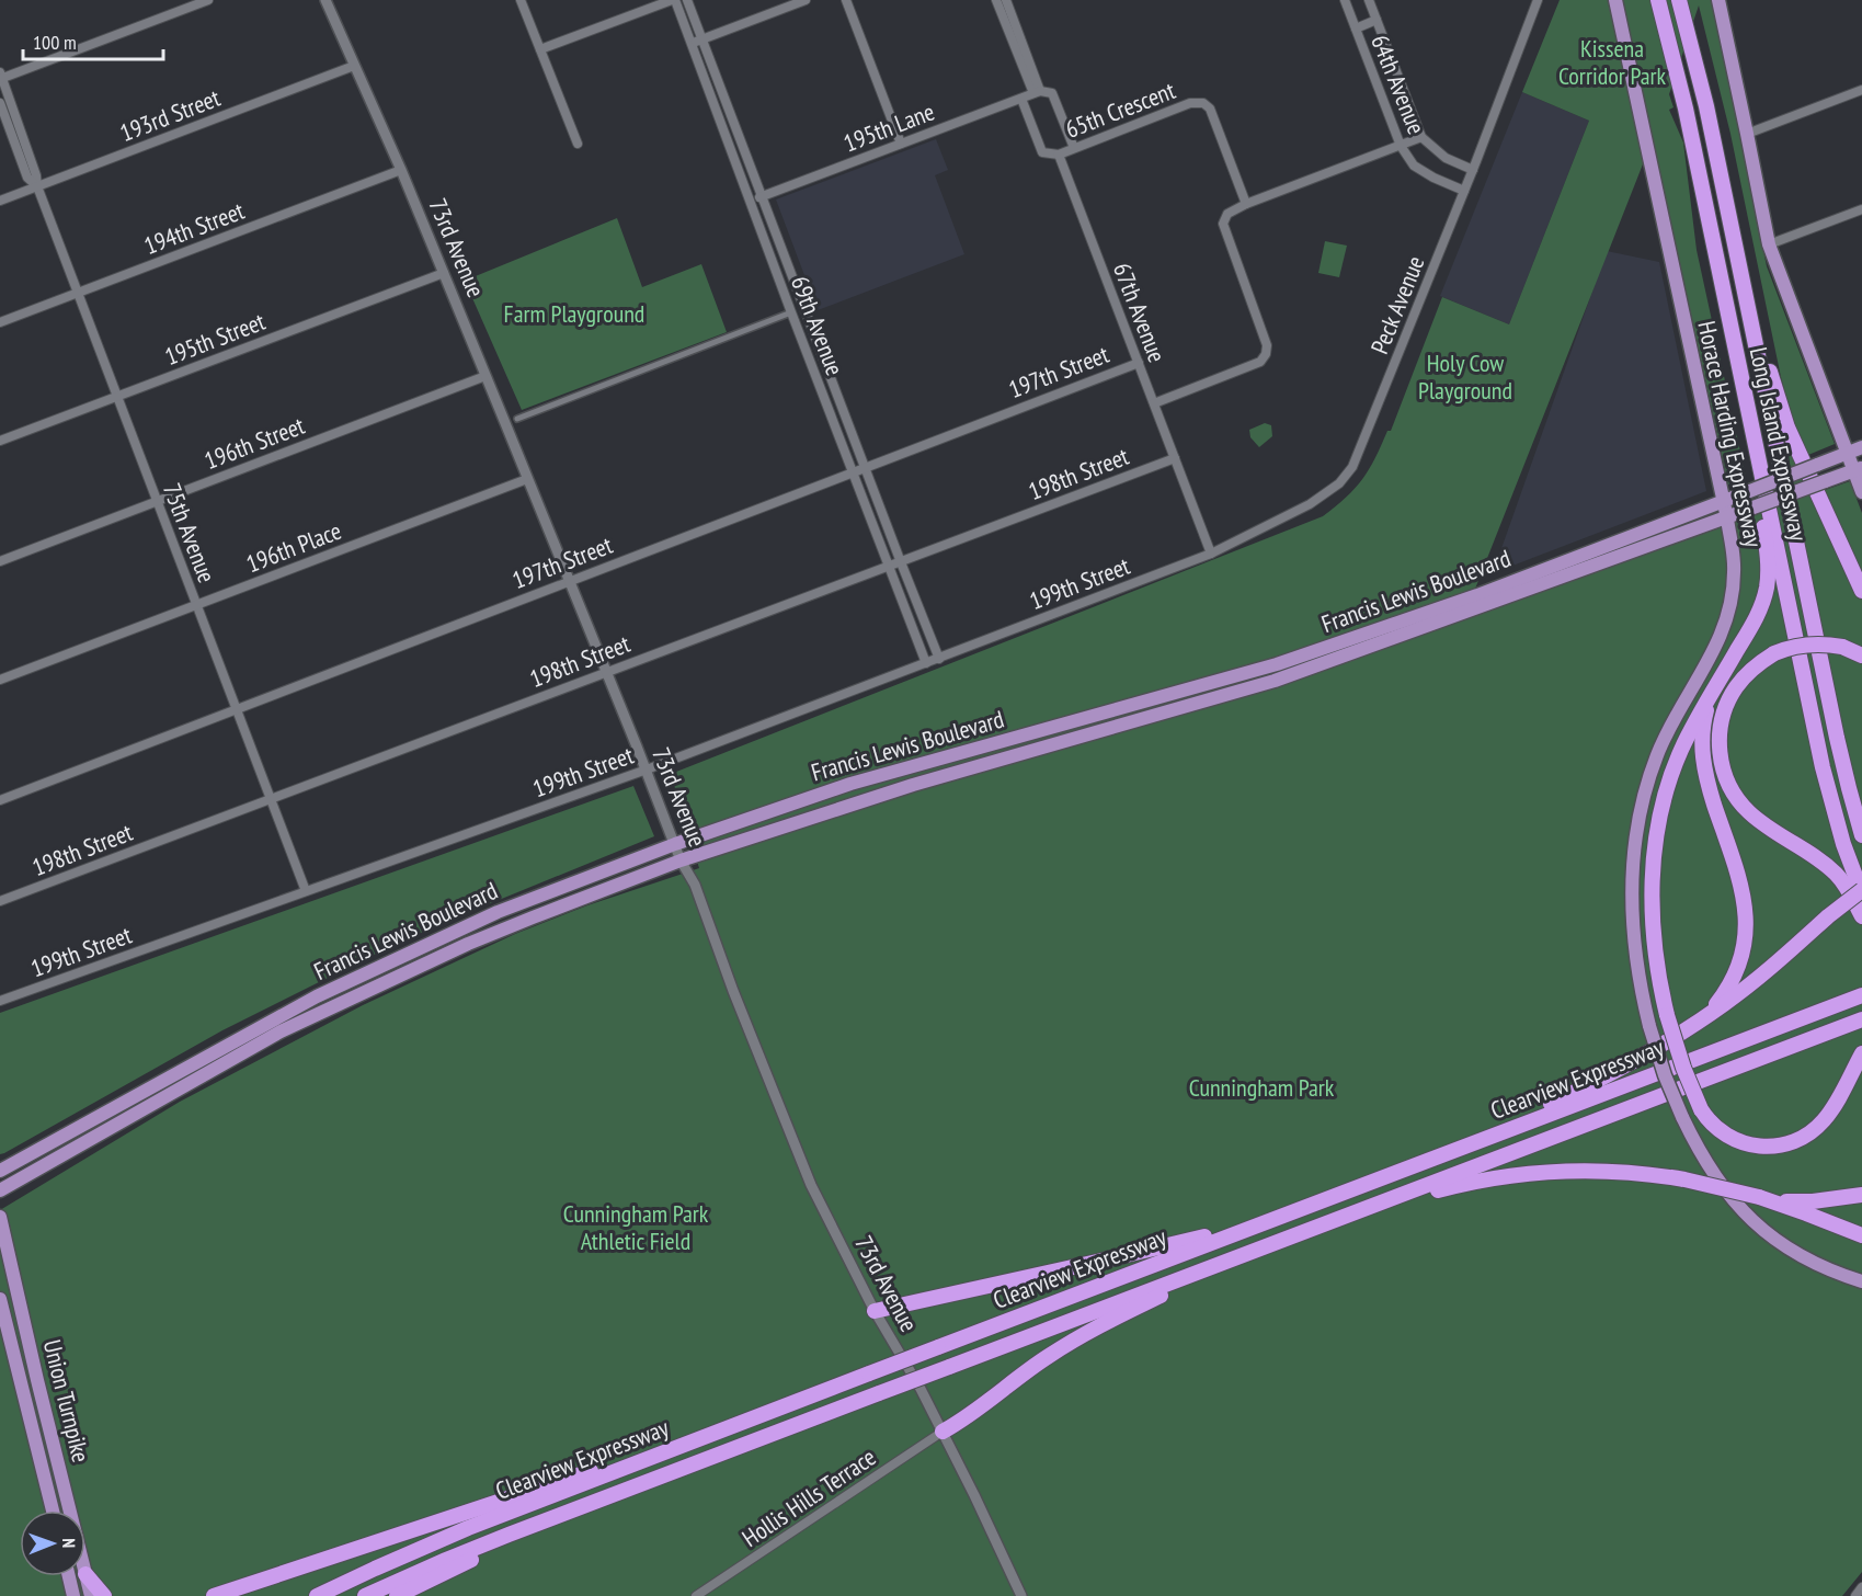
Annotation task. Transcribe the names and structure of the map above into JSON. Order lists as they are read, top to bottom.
{
  "streets": {
    "highway": ["Long Island Expressway", "Clearview Expressway"],
    "main road": ["Horace Harding Expressway", "Francis Lewis Boulevard", "Union Turnpike"],
    "street": [
      "64th Avenue",
      "65th Crescent",
      "193rd Street",
      "195th Lane",
      "194th Street",
      "73rd Avenue",
      "Peck Avenue",
      "67th Avenue",
      "69th Avenue",
      "195th Street",
      "197th Street",
      "196th Street",
      "198th Street",
      "75th Avenue",
      "196th Place",
      "199th Street",
      "Hollis Hills Terrace"
    ]
  },
  "crossings": [
    ["64th Avenue", "Peck Avenue"],
    ["65th Crescent", "67th Avenue"],
    ["193rd Street", "73rd Avenue"],
    ["193rd Street", "75th Avenue"],
    ["195th Lane", "69th Avenue"],
    ["194th Street", "73rd Avenue"],
    ["194th Street", "75th Avenue"],
    ["73rd Avenue", "195th Street"],
    ["73rd Avenue", "197th Street"],
    ["73rd Avenue", "196th Street"],
    ["73rd Avenue", "198th Street"],
    ["73rd Avenue", "196th Place"],
    ["73rd Avenue", "199th Street"],
    ["73rd Avenue", "Francis Lewis Boulevard"],
    ["73rd Avenue", "Hollis Hills Terrace"],
    ["Peck Avenue", "67th Avenue"],
    ["Peck Avenue", "199th Street"],
    ["67th Avenue", "197th Street"],
    ["67th Avenue", "198th Street"],
    ["67th Avenue", "199th Street"],
    ["69th Avenue", "197th Street"],
    ["69th Avenue", "198th Street"],
    ["69th Avenue", "199th Street"],
    ["195th Street", "75th Avenue"],
    ["197th Street", "75th Avenue"],
    ["Horace Harding Expressway", "Francis Lewis Boulevard"],
    ["196th Street", "75th Avenue"],
    ["198th Street", "75th Avenue"],
    ["75th Avenue", "196th Place"],
    ["75th Avenue", "199th Street"]
  ],
  "parks": [
    "Kissena Corridor Park",
    "Farm Playground",
    "Holy Cow Playground",
    "Cunningham Park",
    "Cunningham Park Athletic Field"
  ],
  "scale_bar": "100 m",
  "north": "right"
}
